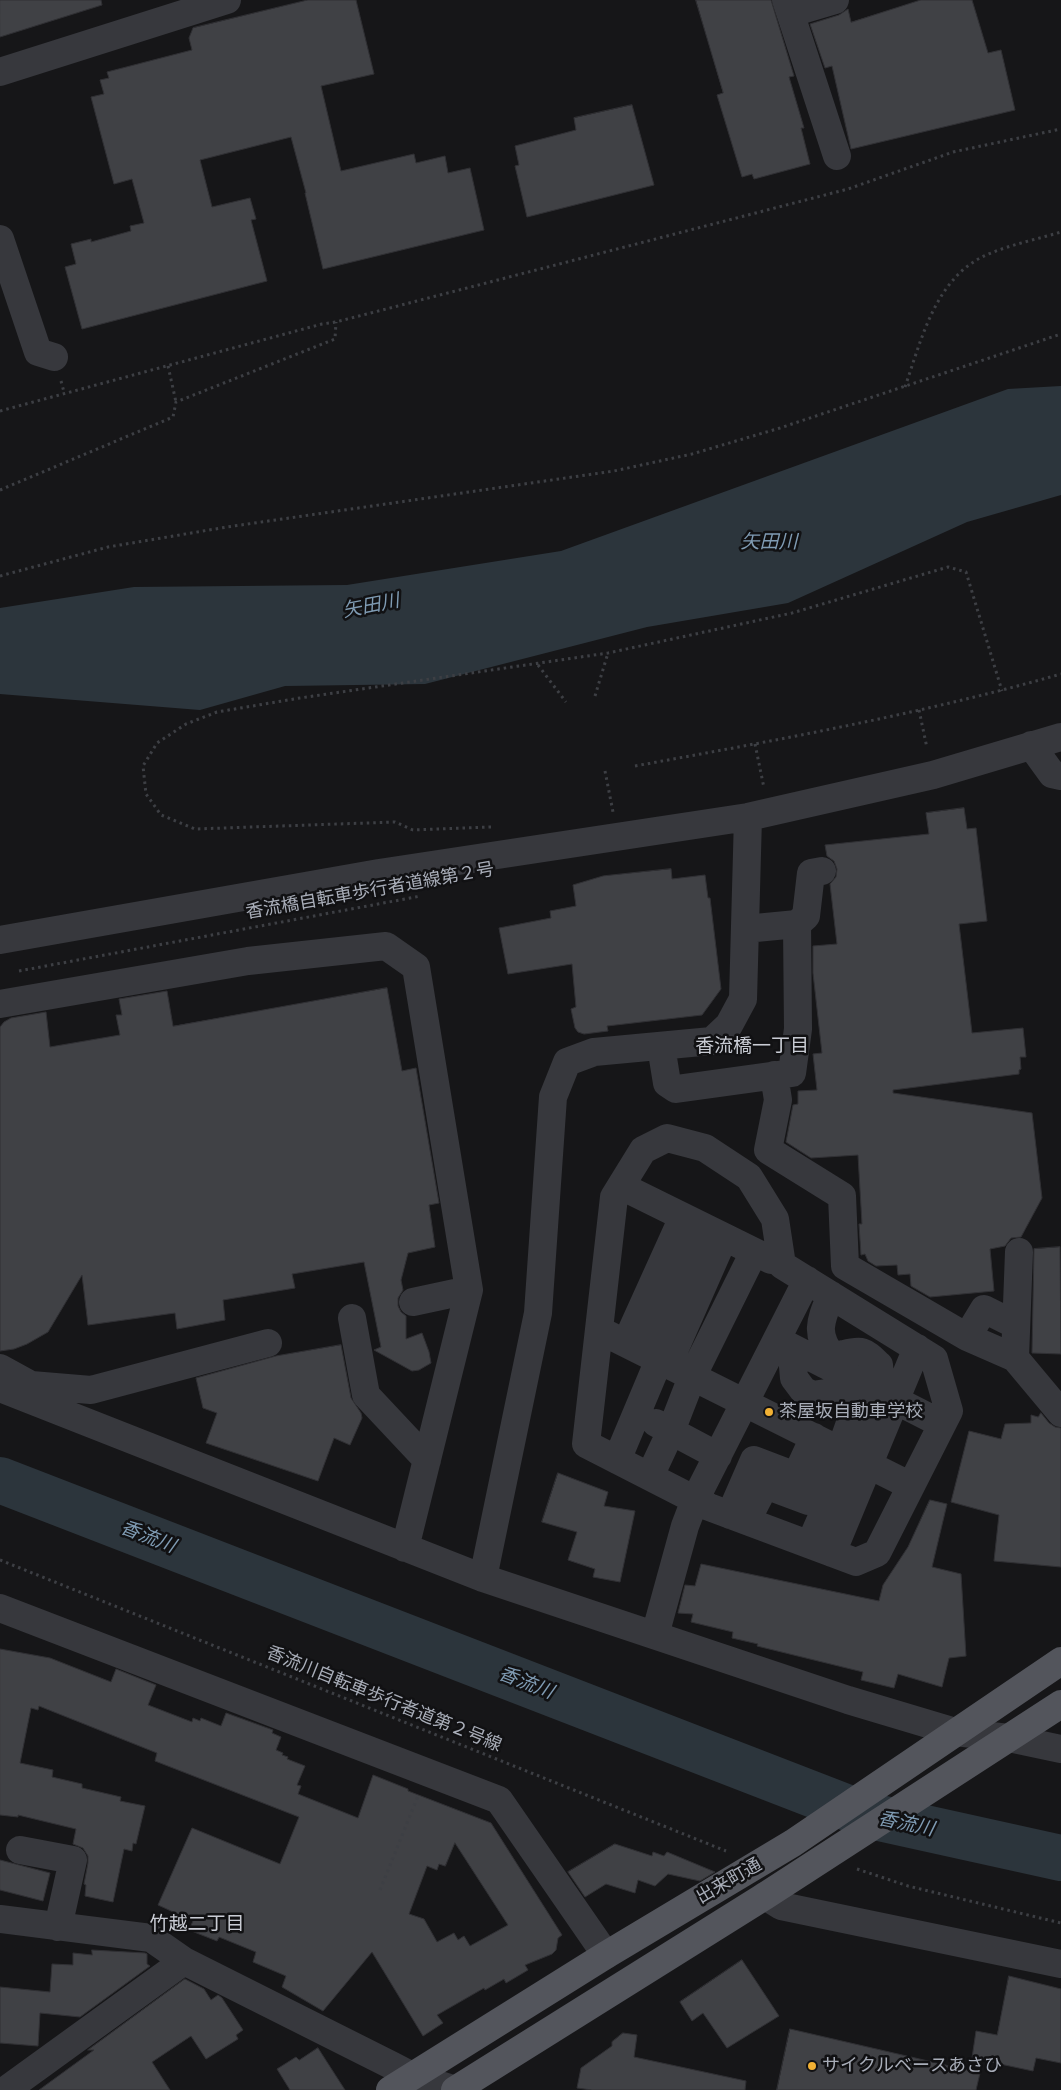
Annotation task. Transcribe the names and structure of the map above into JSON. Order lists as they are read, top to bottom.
{
  "streets": {
    "main road": ["出来町通"],
    "path": ["香流橋自転車歩行者道線第２号", "香流川自転車歩行者道第２号線"]
  },
  "crossings": [
    ["香流川自転車歩行者道第２号線", "出来町通"]
  ],
  "districts": ["香流橋一丁目", "竹越二丁目"],
  "water": ["矢田川", "香流川"],
  "places": ["茶屋坂自動車学校", "サイクルベースあさひ"]
}
